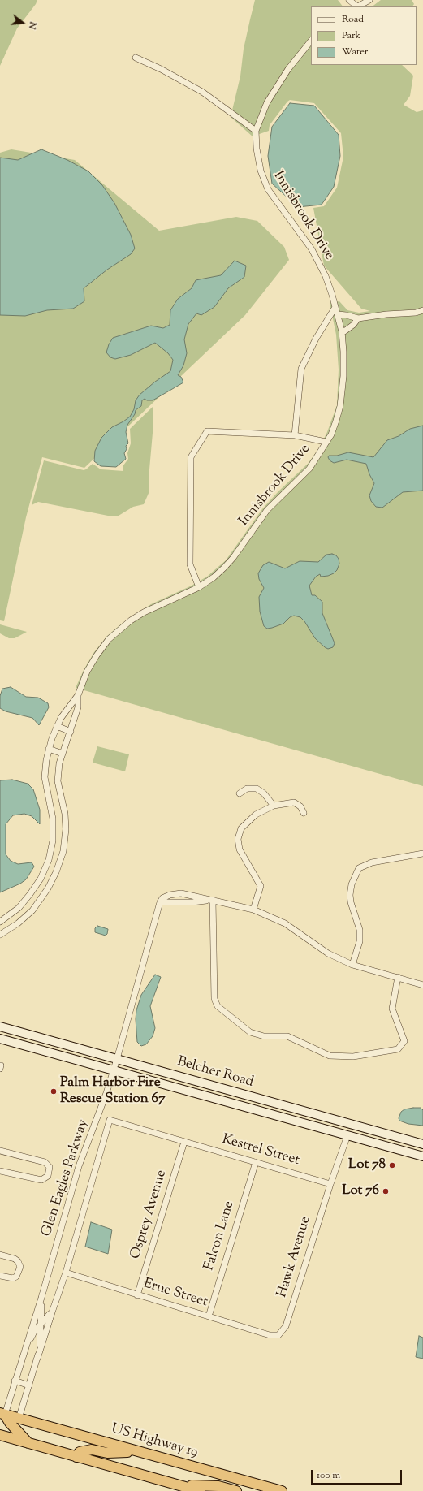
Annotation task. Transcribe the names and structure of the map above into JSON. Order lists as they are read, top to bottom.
{
  "streets": {
    "highway": ["US Highway 19"],
    "main road": ["Belcher Road"],
    "street": [
      "Innisbrook Drive",
      "Kestrel Street",
      "Glen Eagles Parkway",
      "Osprey Avenue",
      "Falcon Lane",
      "Hawk Avenue",
      "Erne Street"
    ]
  },
  "crossings": [
    ["Belcher Road", "Glen Eagles Parkway"],
    ["Belcher Road", "Hawk Avenue"],
    ["Kestrel Street", "Osprey Avenue"],
    ["Kestrel Street", "Falcon Lane"],
    ["Kestrel Street", "Hawk Avenue"],
    ["Kestrel Street", "Erne Street"],
    ["Glen Eagles Parkway", "US Highway 19"],
    ["Osprey Avenue", "Erne Street"],
    ["Falcon Lane", "Erne Street"],
    ["Hawk Avenue", "Erne Street"]
  ],
  "places": ["Palm Harbor Fire Rescue Station 67", "Lot 78", "Lot 76"],
  "legend": ["Road", "Park", "Water"],
  "scale_bar": "100 m",
  "north": "right"
}
